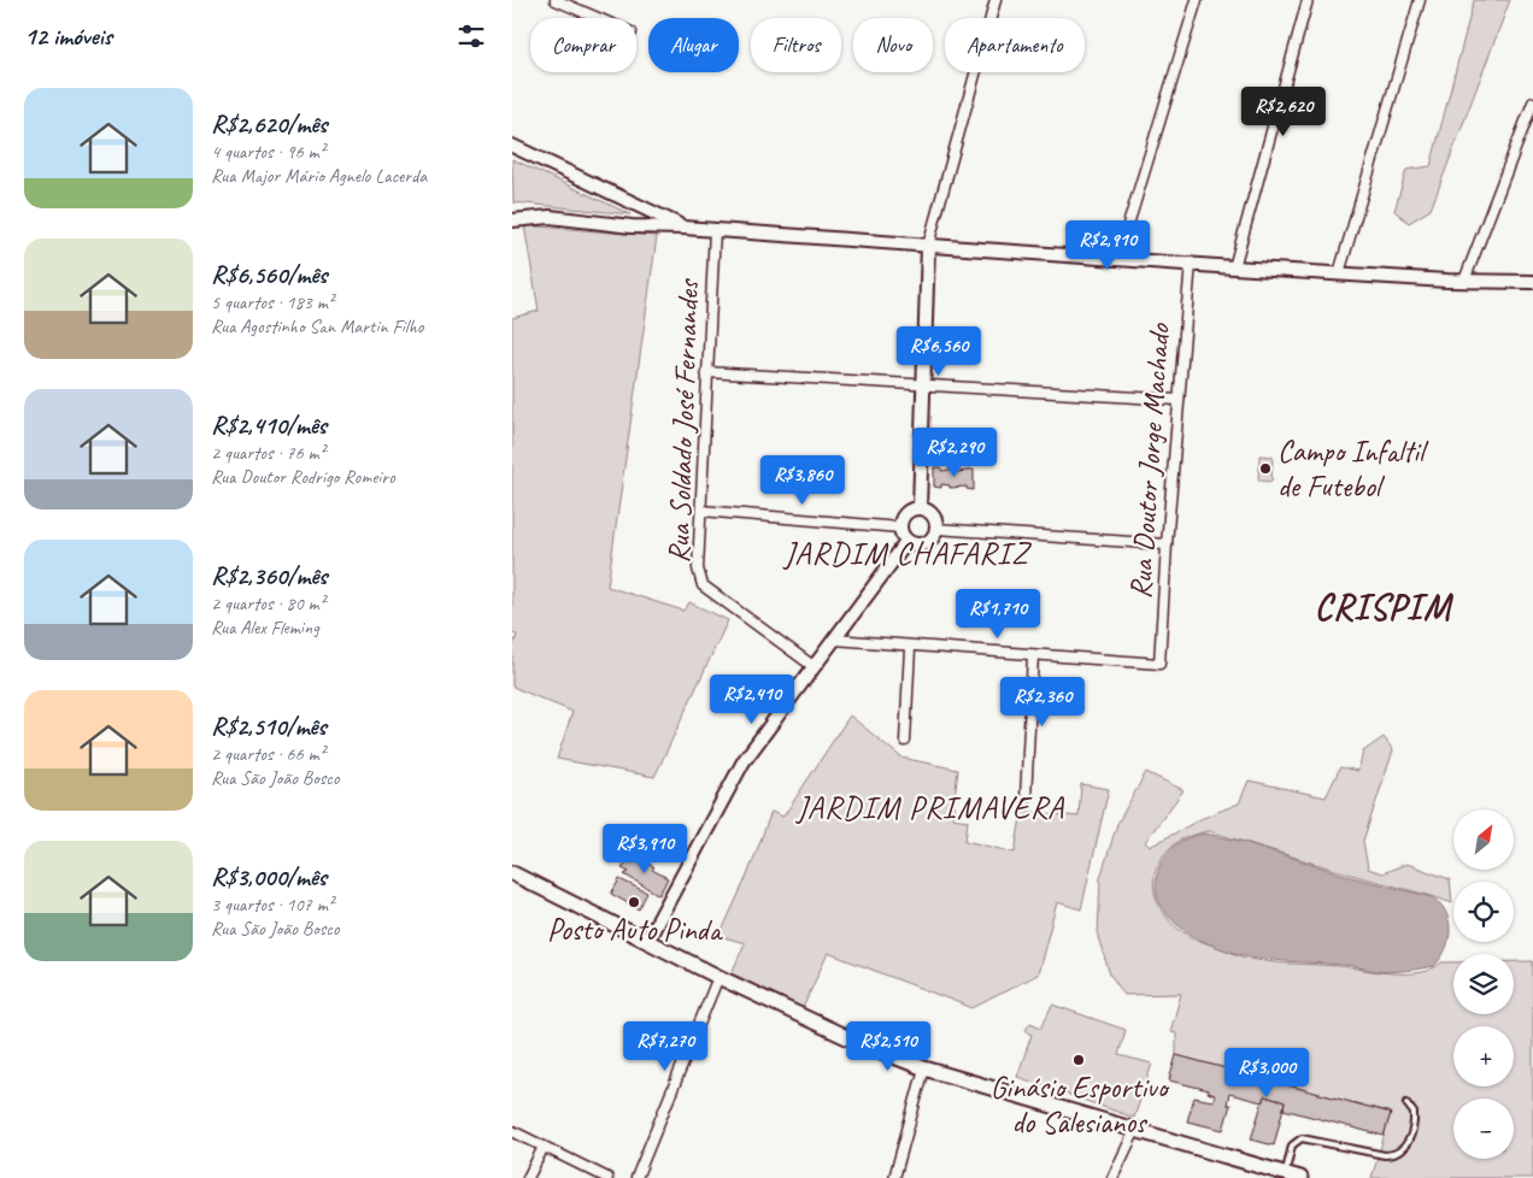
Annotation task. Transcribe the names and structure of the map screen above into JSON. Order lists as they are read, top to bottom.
{
  "streets": {
    "street": ["Rua Soldado José Fernandes", "Rua Doutor Jorge Machado"]
  },
  "districts": ["JARDIM CHAFARIZ", "CRISPIM", "JARDIM PRIMAVERA"],
  "places": ["Campo Infaltil de Futebol", "Posto Auto Pinda", "Ginásio Esportivo do Salesianos"],
  "north": "top right",
  "page": {
    "heading": "12 imóveis",
    "chip": [
      "Comprar",
      "Alugar",
      "Filtros",
      "Novo",
      "Apartamento"
    ],
    "list": [
      {
        "name": "R$2,620/mês",
        "note": "4 quartos · 96 m² · Rua Major Mário Agnelo Lacerda"
      },
      {
        "name": "R$6,560/mês",
        "note": "5 quartos · 183 m² · Rua Agostinho San Martin Filho"
      },
      {
        "name": "R$2,410/mês",
        "note": "2 quartos · 76 m² · Rua Doutor Rodrigo Romeiro"
      },
      {
        "name": "R$2,360/mês",
        "note": "2 quartos · 80 m² · Rua Alex Fleming"
      },
      {
        "name": "R$2,510/mês",
        "note": "2 quartos · 66 m² · Rua São João Bosco"
      },
      {
        "name": "R$3,000/mês",
        "note": "3 quartos · 107 m² · Rua São João Bosco"
      }
    ],
    "price": [
      "R$2,620",
      "R$2,910",
      "R$6,560",
      "R$2,290",
      "R$3,860",
      "R$1,710",
      "R$2,410",
      "R$2,360",
      "R$3,910",
      "R$7,270",
      "R$2,510",
      "R$3,000"
    ],
    "map_buttons": ["+", "−"]
  }
}
